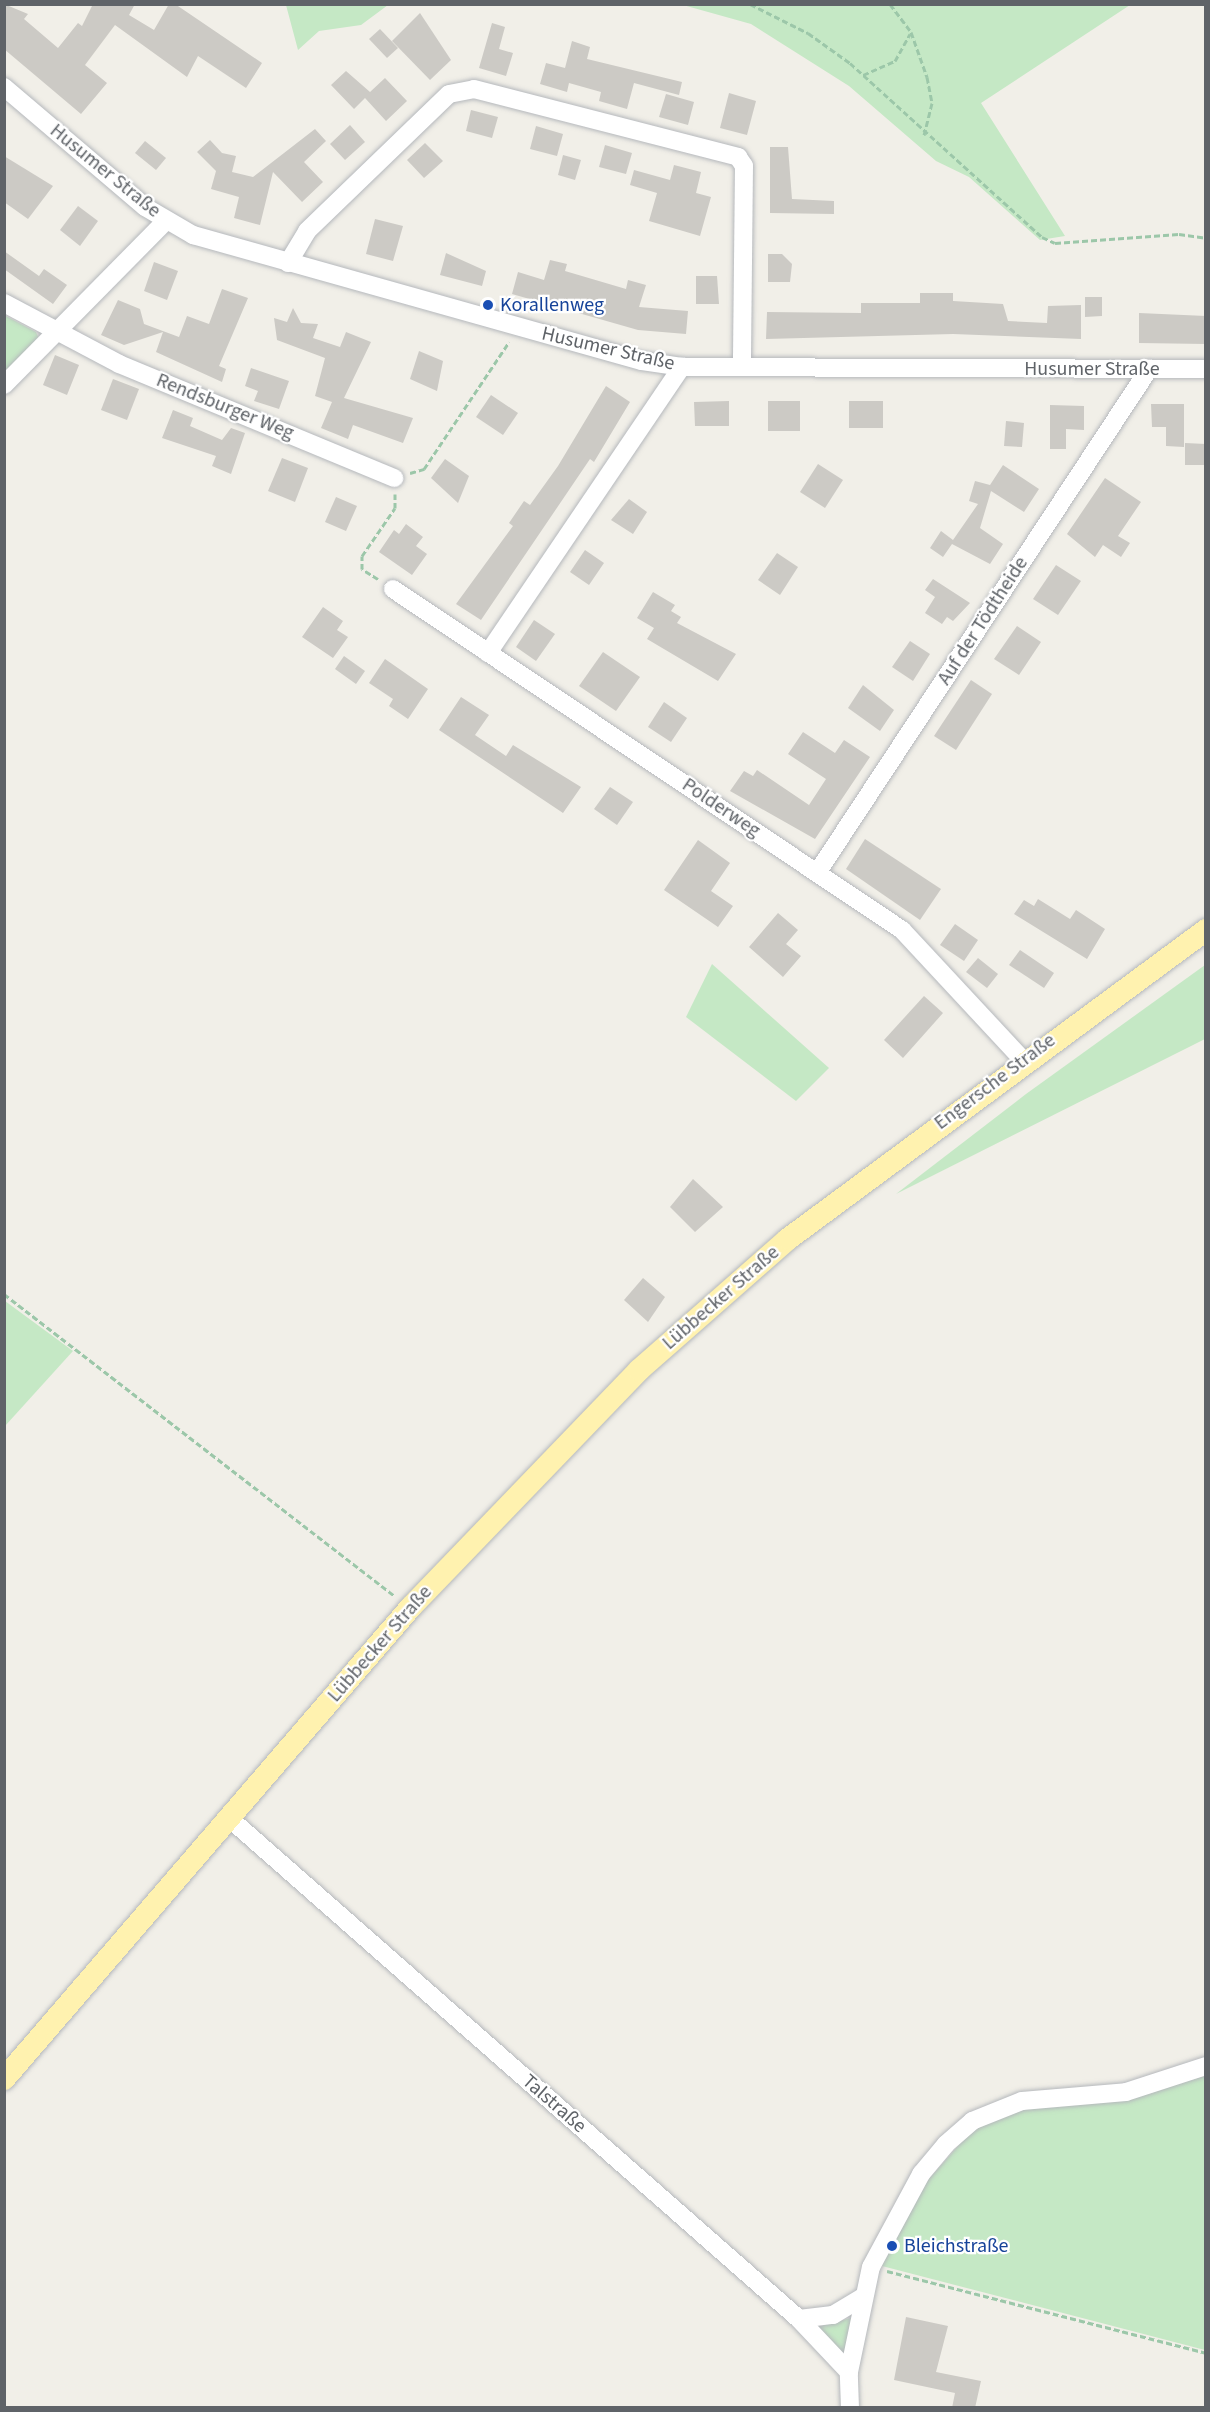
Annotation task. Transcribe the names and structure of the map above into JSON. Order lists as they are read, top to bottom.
{
  "streets": {
    "main road": ["Engersche Straße", "Lübbecker Straße"],
    "street": [
      "Husumer Straße",
      "Rendsburger Weg",
      "Auf der Tödtheide",
      "Polderweg",
      "Talstraße"
    ]
  },
  "crossings": [
    ["Husumer Straße", "Auf der Tödtheide"],
    ["Auf der Tödtheide", "Polderweg"],
    ["Polderweg", "Engersche Straße"],
    ["Engersche Straße", "Lübbecker Straße"],
    ["Lübbecker Straße", "Talstraße"]
  ],
  "places": ["Korallenweg", "Bleichstraße"]
}
